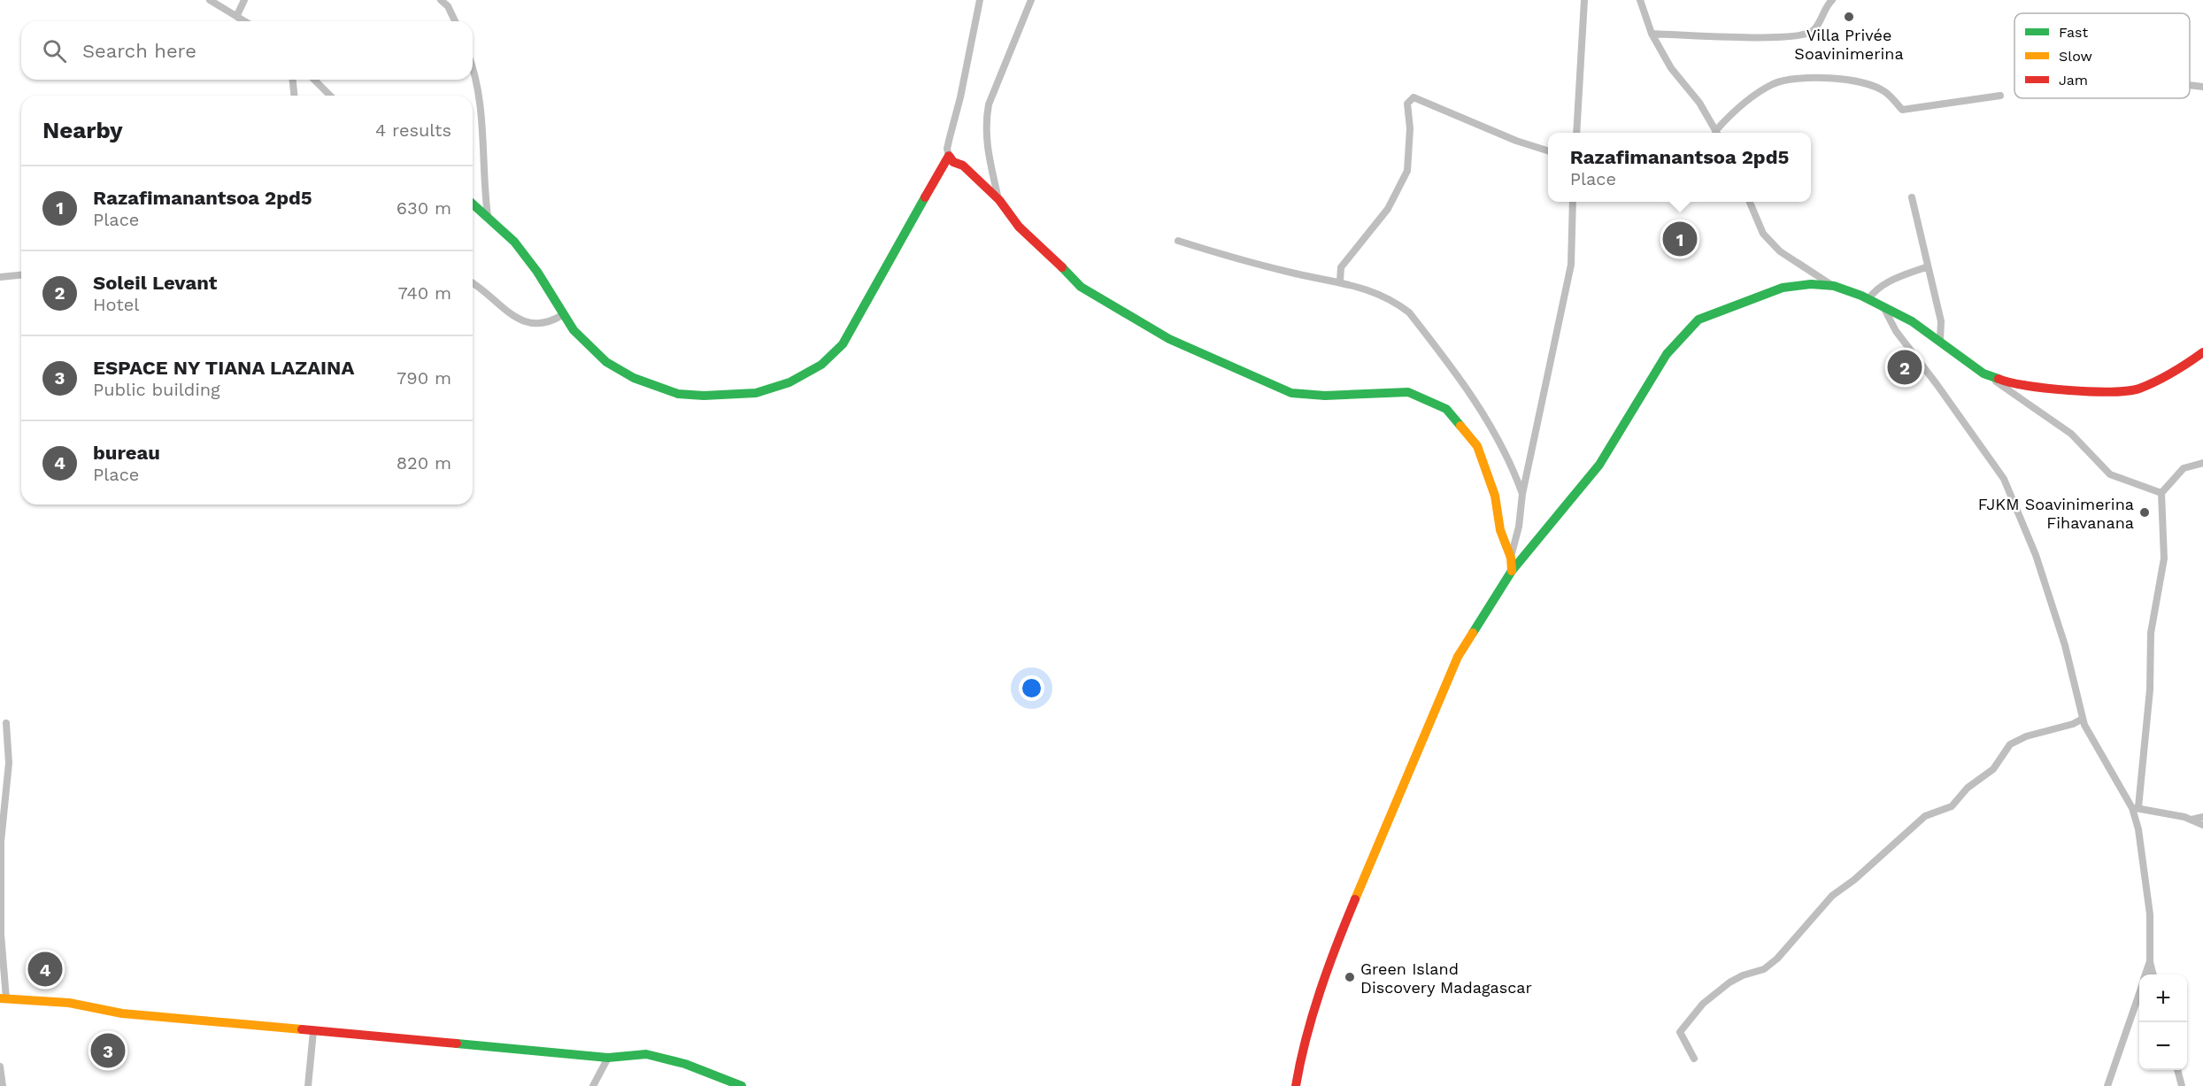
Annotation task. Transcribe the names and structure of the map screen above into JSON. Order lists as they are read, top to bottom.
{
  "places": ["Villa Privée Soavinimerina", "FJKM Soavinimerina Fihavanana", "Green Island Discovery Madagascar"],
  "legend": ["Fast", "Slow", "Jam"],
  "page": {
    "search": "Search here",
    "heading": ["Nearby", "4 results"],
    "popup": ["Razafimanantsoa 2pd5", "Place"],
    "list": [
      {
        "mark": "1",
        "name": "Razafimanantsoa 2pd5",
        "note": "Place",
        "value": "630 m"
      },
      {
        "mark": "2",
        "name": "Soleil Levant",
        "note": "Hotel",
        "value": "740 m"
      },
      {
        "mark": "3",
        "name": "ESPACE NY TIANA LAZAINA",
        "note": "Public building",
        "value": "790 m"
      },
      {
        "mark": "4",
        "name": "bureau",
        "note": "Place",
        "value": "820 m"
      }
    ],
    "pins": [
      "1",
      "2",
      "4",
      "3"
    ],
    "map_buttons": ["+", "−"]
  }
}
